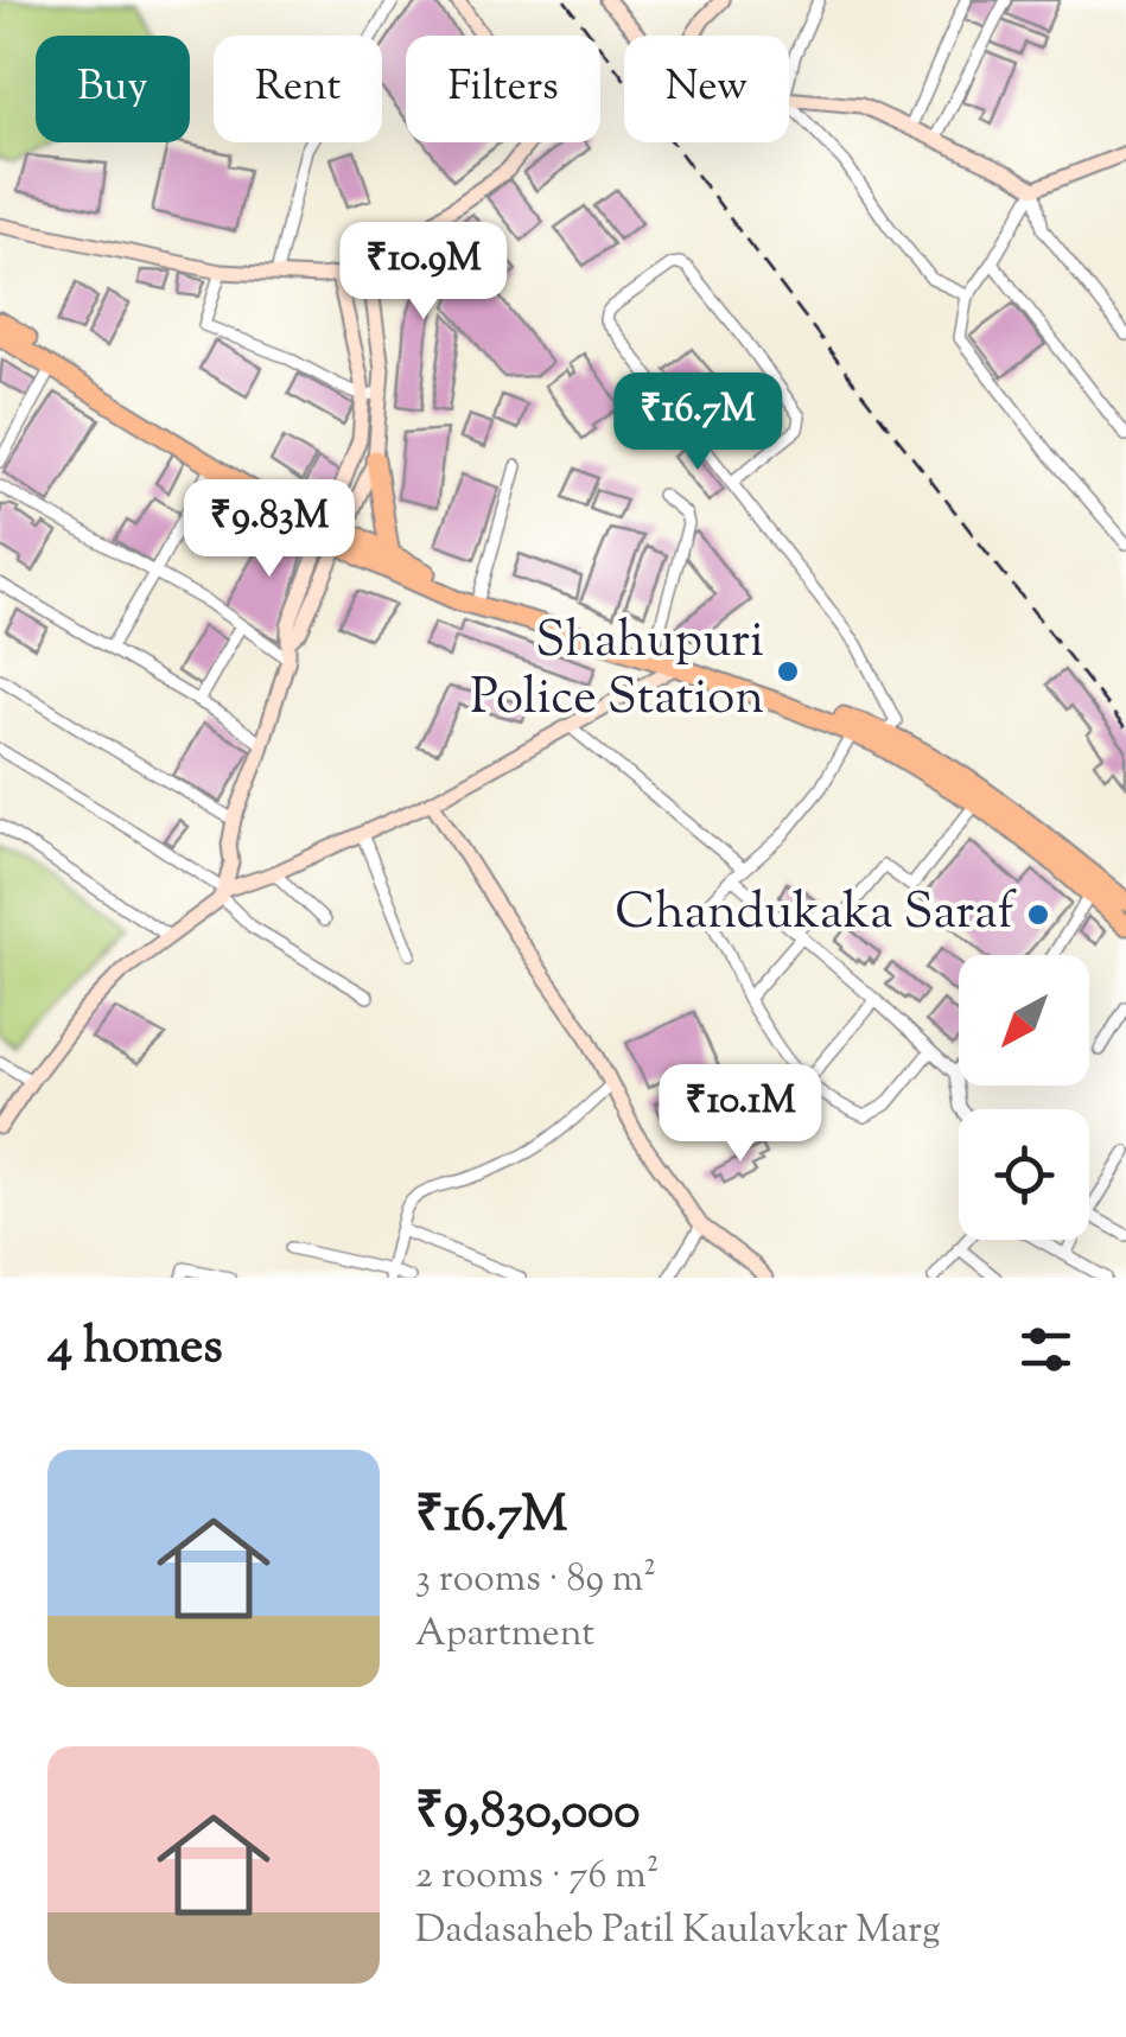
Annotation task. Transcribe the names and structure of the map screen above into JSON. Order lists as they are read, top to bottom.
{
  "places": ["Shahupuri Police Station", "Chandukaka Saraf"],
  "north": "bottom left",
  "page": {
    "chip": [
      "Buy",
      "Rent",
      "Filters",
      "New"
    ],
    "price": [
      "₹10.9M",
      "₹16.7M",
      "₹9.83M",
      "₹10.1M"
    ],
    "heading": "4 homes",
    "list": [
      {
        "name": "₹16.7M",
        "note": "3 rooms · 89 m² · Apartment"
      },
      {
        "name": "₹9,830,000",
        "note": "2 rooms · 76 m² · Dadasaheb Patil Kaulavkar Marg"
      }
    ]
  }
}
